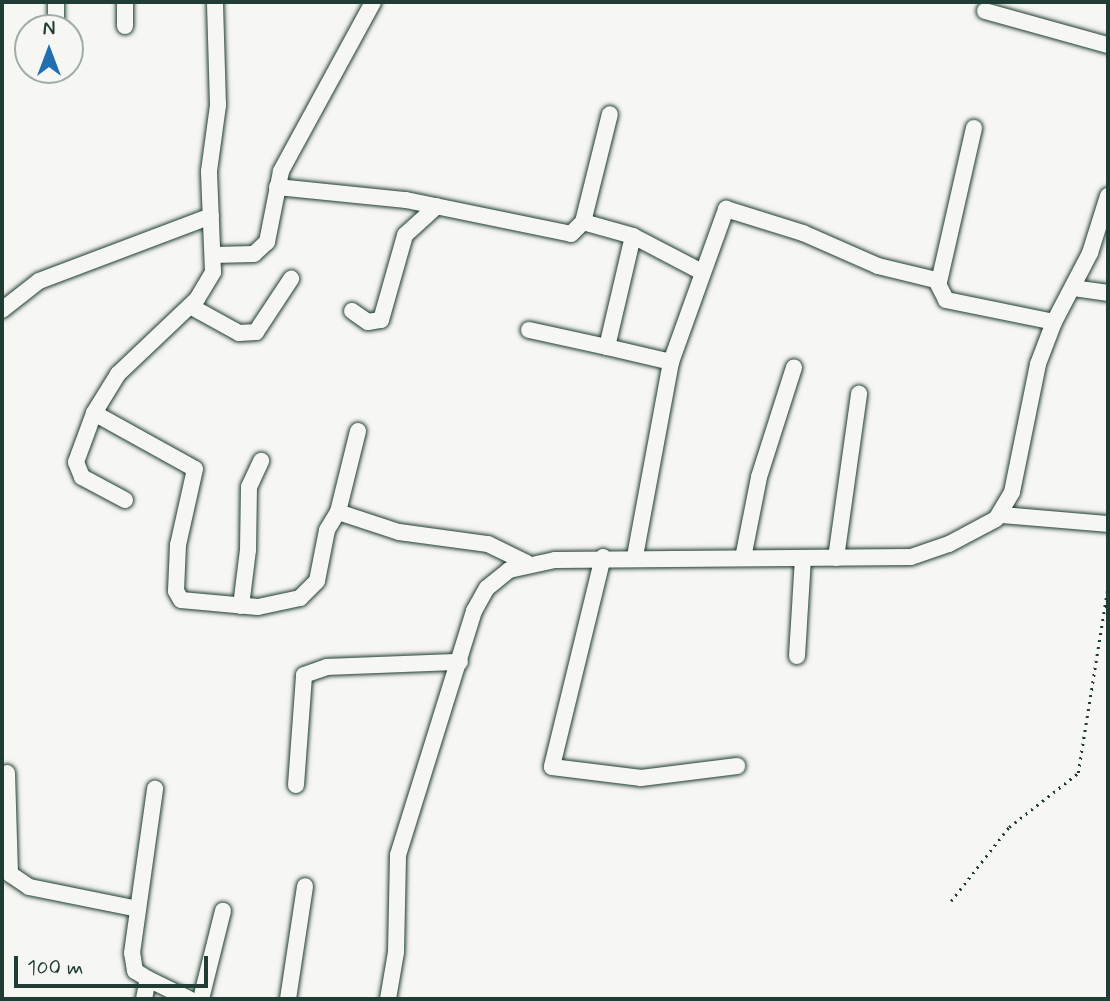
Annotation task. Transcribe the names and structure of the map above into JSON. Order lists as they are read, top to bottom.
{
  "scale_bar": "100 m",
  "north": "top"
}
